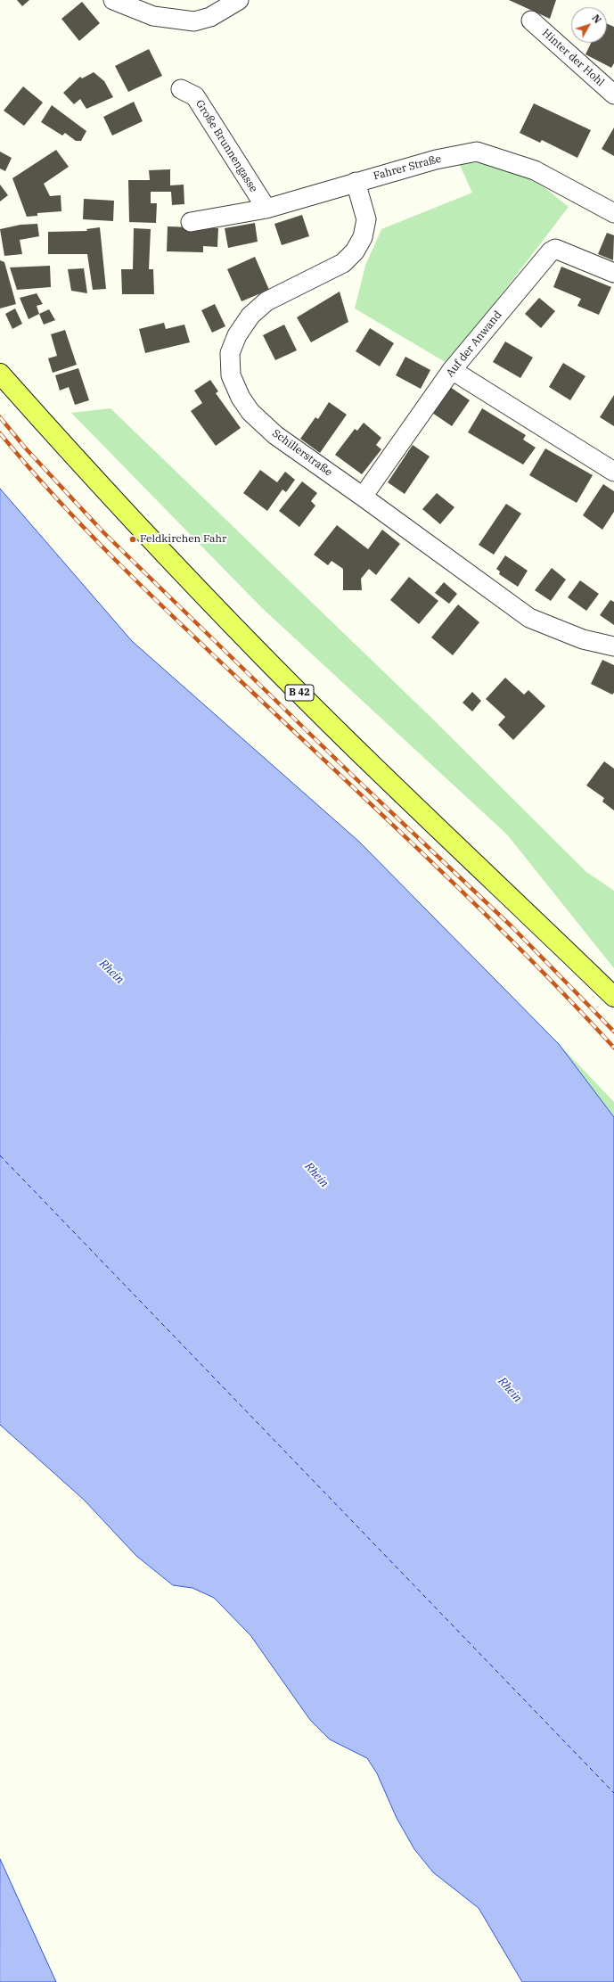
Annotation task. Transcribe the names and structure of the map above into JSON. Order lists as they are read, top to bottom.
{
  "streets": {
    "main road": ["B 42"],
    "street": [
      "Hinter der Hohl",
      "Große Brunnengasse",
      "Fahrer Straße",
      "Auf der Anwand",
      "Schillerstraße"
    ]
  },
  "crossings": [
    ["Große Brunnengasse", "Fahrer Straße"],
    ["Fahrer Straße", "Schillerstraße"],
    ["Auf der Anwand", "Schillerstraße"]
  ],
  "water": ["Rhein"],
  "places": ["Feldkirchen Fahr"],
  "north": "top right"
}
